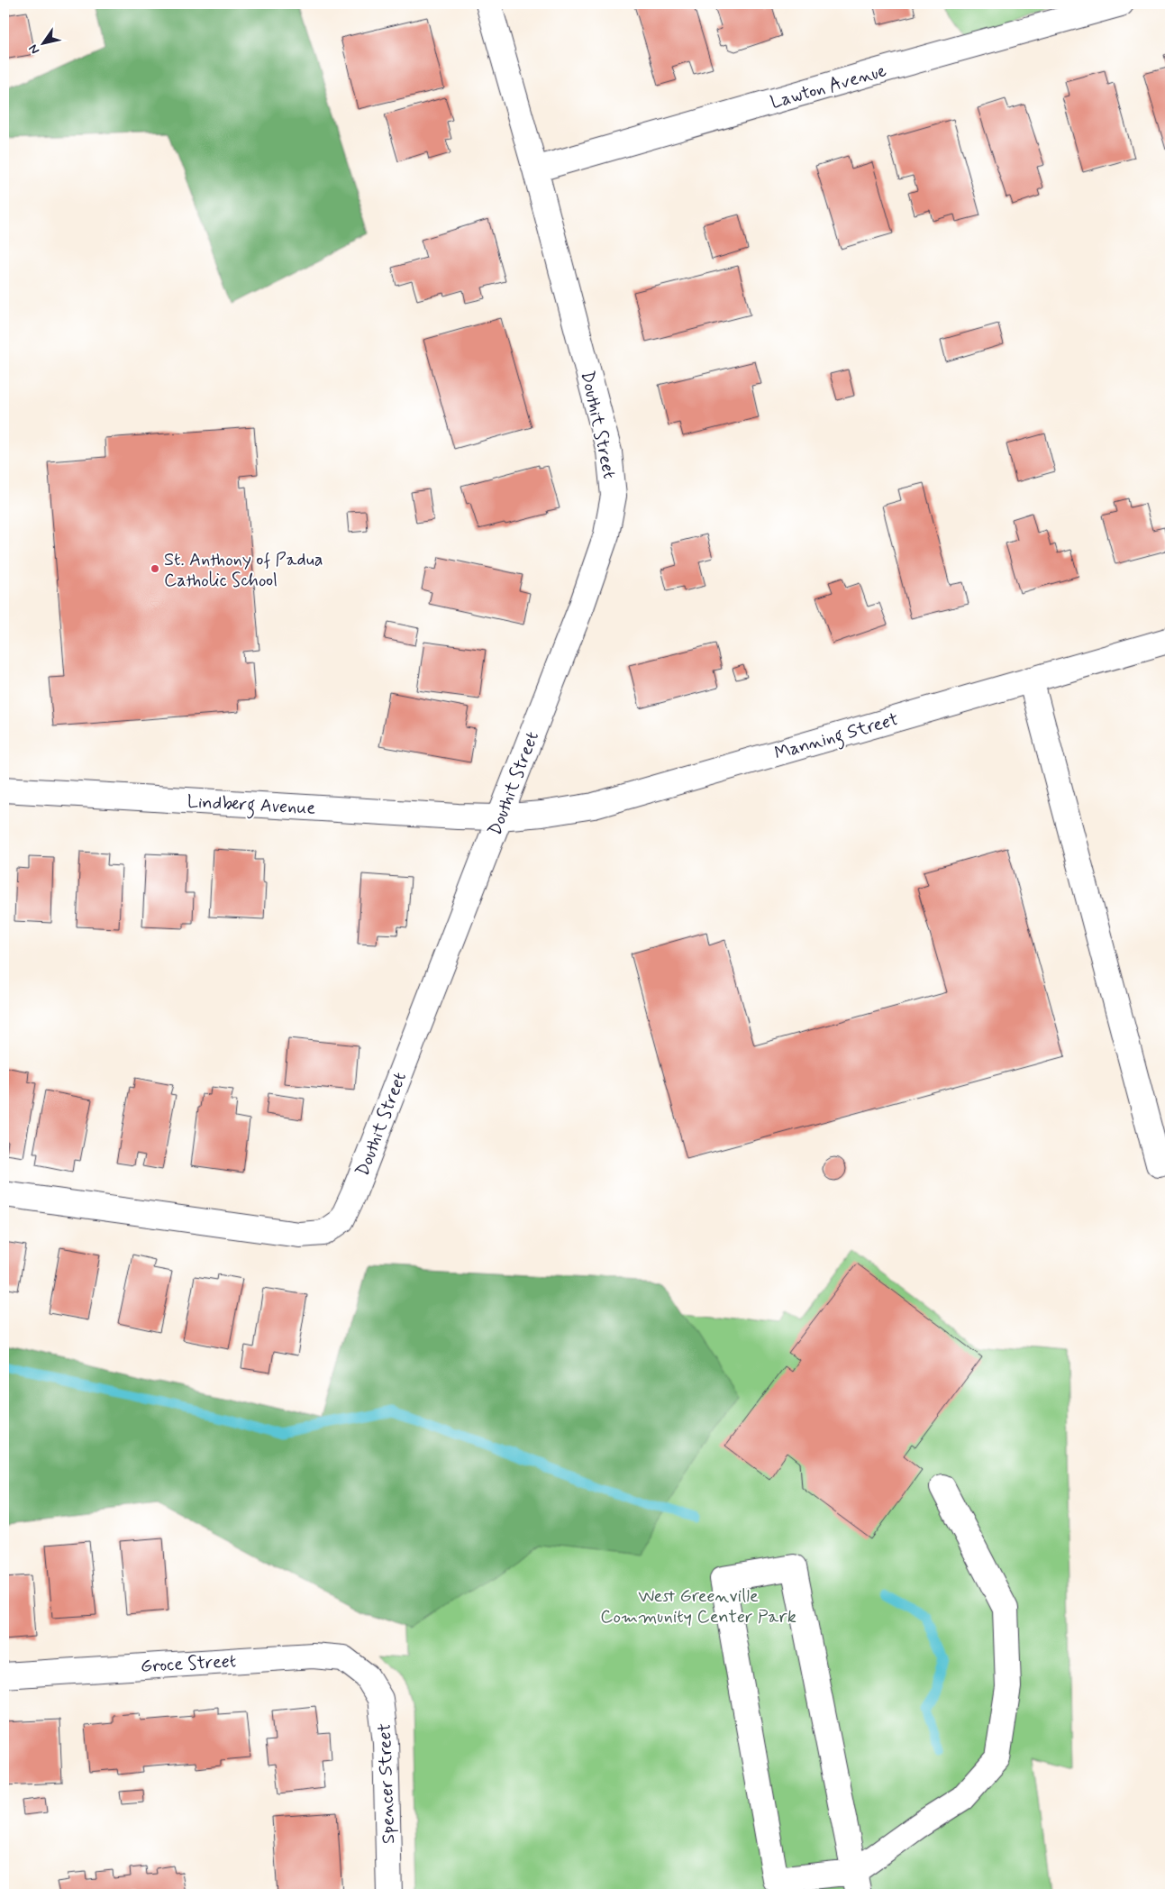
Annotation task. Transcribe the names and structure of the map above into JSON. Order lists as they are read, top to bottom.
{
  "streets": {
    "street": [
      "Lawton Avenue",
      "Douthit Street",
      "Manning Street",
      "Lindberg Avenue",
      "Groce Street",
      "Spencer Street"
    ]
  },
  "crossings": [
    ["Lawton Avenue", "Douthit Street"],
    ["Douthit Street", "Manning Street"],
    ["Douthit Street", "Lindberg Avenue"],
    ["Manning Street", "Lindberg Avenue"],
    ["Groce Street", "Spencer Street"]
  ],
  "parks": ["West Greenville Community Center Park"],
  "places": ["St. Anthony of Padua Catholic School"],
  "north": "bottom left"
}
